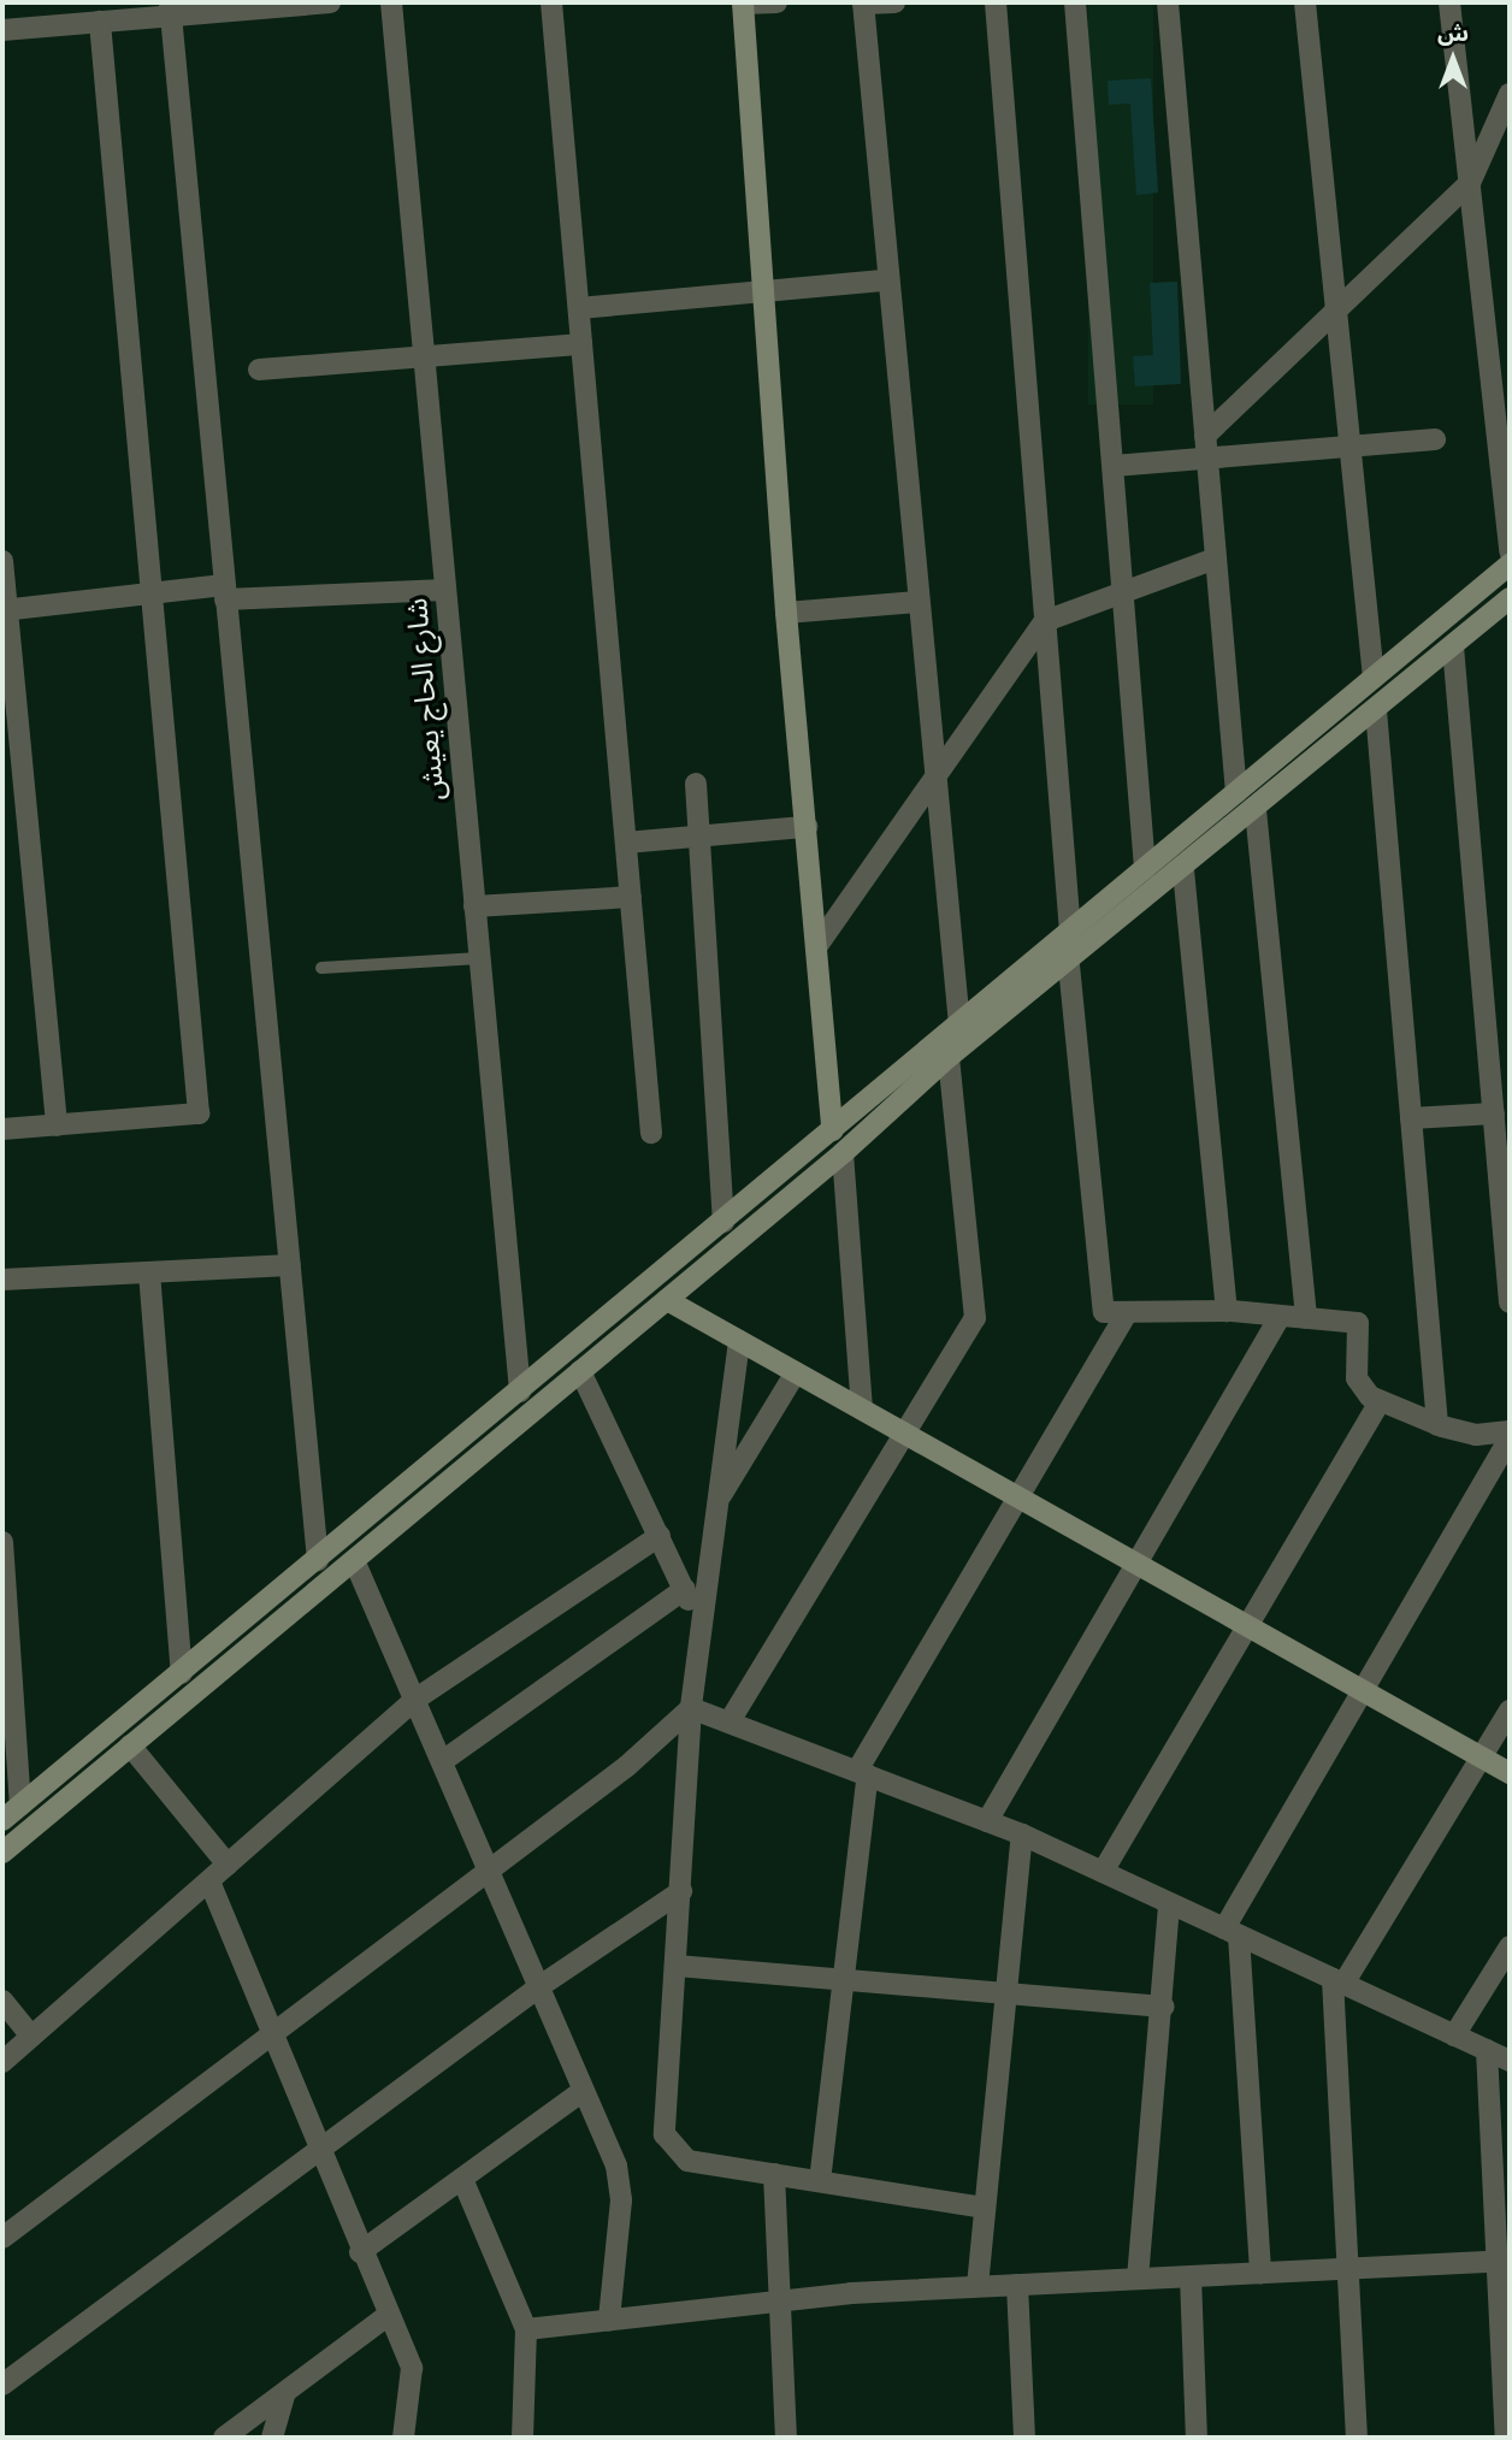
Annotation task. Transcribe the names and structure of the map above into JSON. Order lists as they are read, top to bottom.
{
  "streets": {
    "street": ["شارع الحاج يعيش"]
  },
  "north": "top"
}
